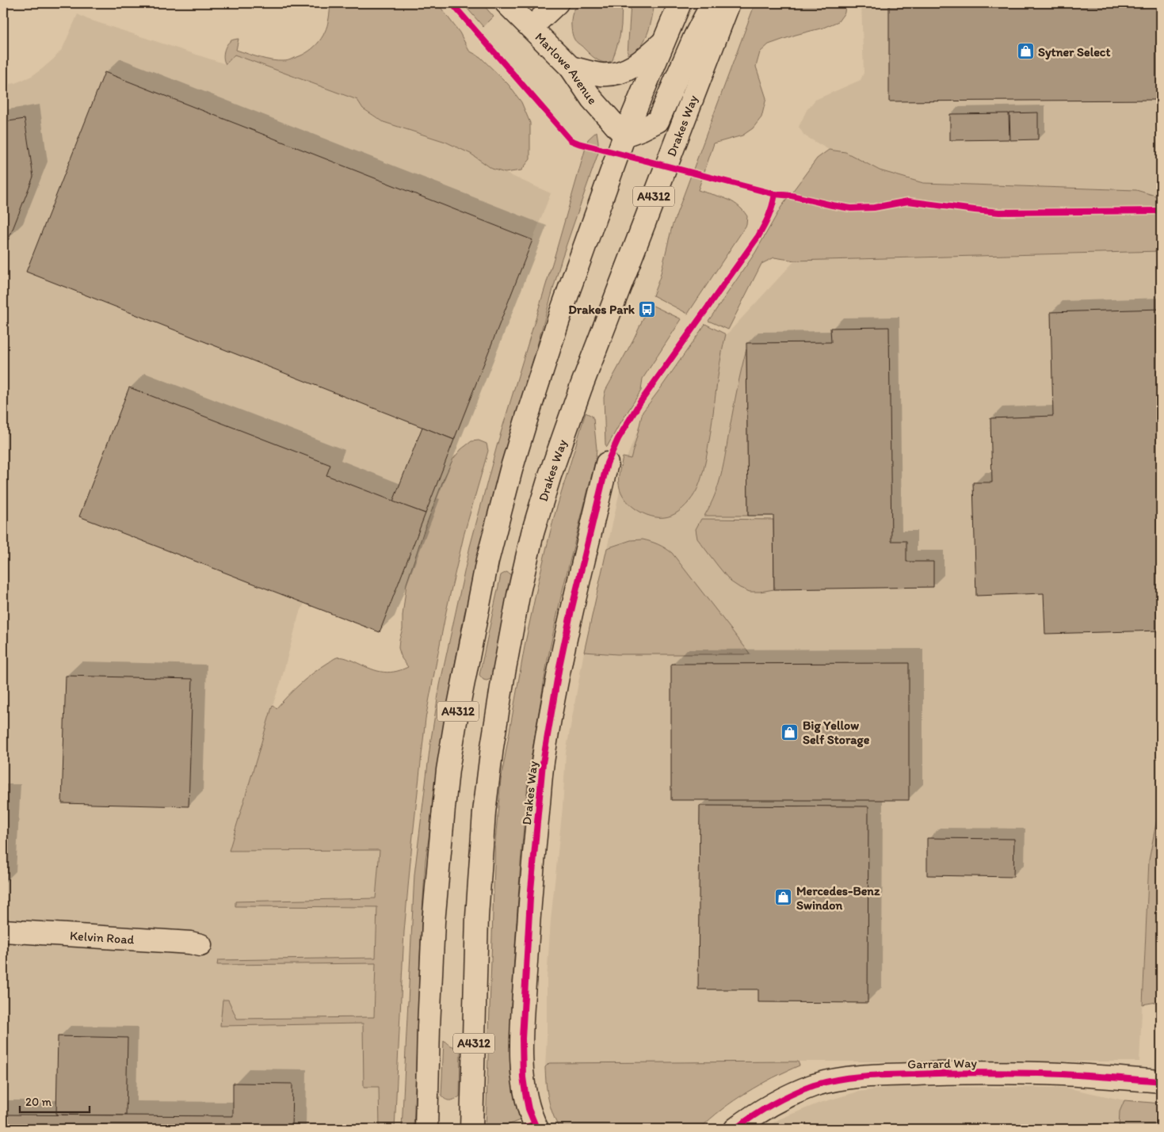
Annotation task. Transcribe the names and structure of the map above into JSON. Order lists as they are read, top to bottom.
{
  "streets": {
    "main road": [
      "Marlowe Avenue",
      "Drakes Way",
      "A4312",
      "Kelvin Road",
      "Garrard Way"
    ]
  },
  "crossings": [
    ["Marlowe Avenue", "A4312"]
  ],
  "places": {
    "shop": ["Sytner Select", "Big Yellow Self Storage", "Mercedes-Benz Swindon"],
    "bus stop": ["Drakes Park"]
  },
  "scale_bar": "20 m"
}
